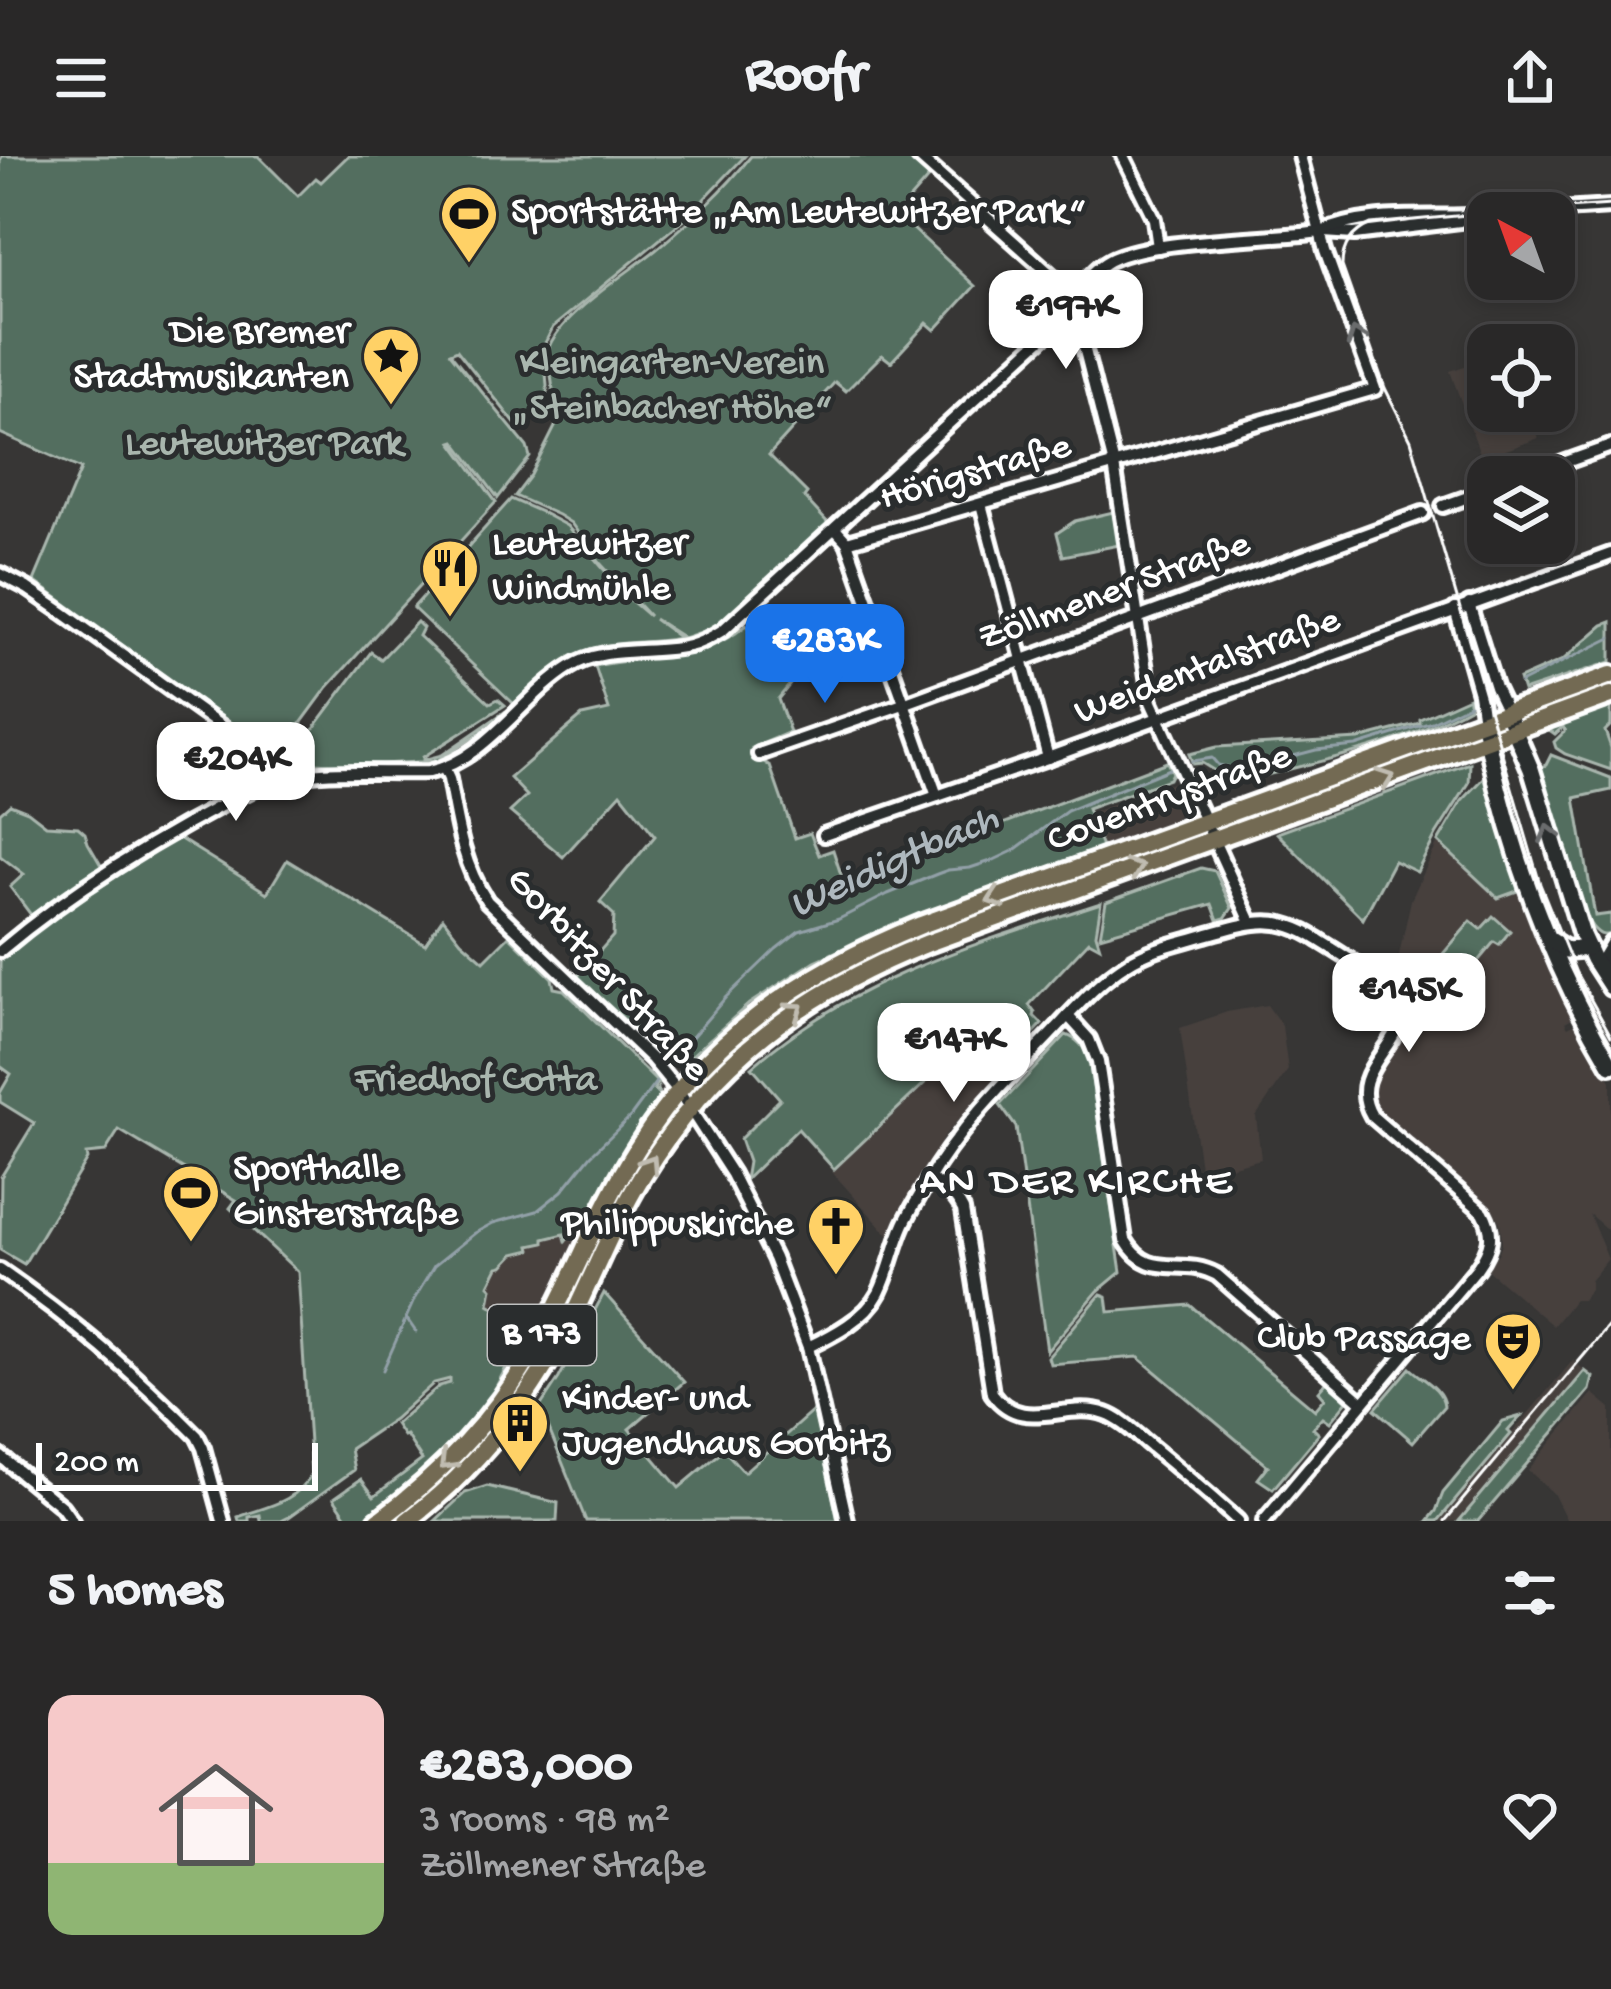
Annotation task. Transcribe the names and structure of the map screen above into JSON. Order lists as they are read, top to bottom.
{
  "streets": {
    "main road": ["Coventrystraße", "B 173"],
    "street": [
      "Hörigstraße",
      "Zöllmener Straße",
      "Weidentalstraße",
      "Gorbitzer Straße"
    ]
  },
  "crossings": [
    ["Coventrystraße", "Gorbitzer Straße"]
  ],
  "districts": ["AN DER KIRCHE"],
  "water": ["Weidigtbach"],
  "parks": ["Kleingarten-Verein „Steinbacher Höhe“", "Leutewitzer Park", "Friedhof Cotta"],
  "places": {
    "sports": ["Sportstätte „Am Leutewitzer Park“", "Sporthalle Ginsterstraße"],
    "place": ["Die Bremer Stadtmusikanten"],
    "restaurant": ["Leutewitzer Windmühle"],
    "church": ["Philippuskirche"],
    "theatre": ["Club Passage"],
    "building": ["Kinder- und Jugendhaus Gorbitz"]
  },
  "scale_bar": "200 m",
  "north": "top left",
  "page": {
    "header": "Roofr",
    "price": [
      "€197K",
      "€283K",
      "€204K",
      "€145K",
      "€147K"
    ],
    "scale": "200 m",
    "heading": "5 homes",
    "list": [
      {
        "name": "€283,000",
        "note": "3 rooms · 98 m² · Zöllmener Straße"
      }
    ]
  }
}
